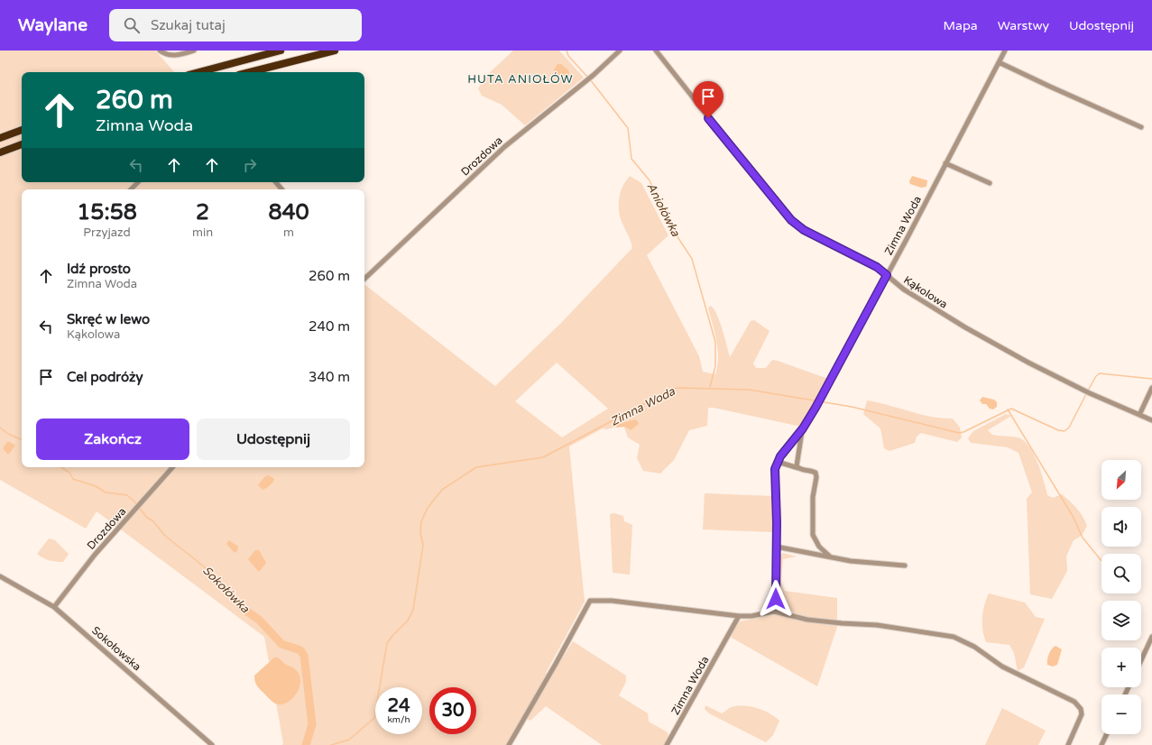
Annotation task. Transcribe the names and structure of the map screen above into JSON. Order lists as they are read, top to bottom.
{
  "streets": {
    "street": [
      "Drozdowa",
      "Zimna Woda",
      "Kąkolowa",
      "Sokołowska"
    ]
  },
  "crossings": [
    ["Drozdowa", "Sokołowska"],
    ["Zimna Woda", "Kąkolowa"]
  ],
  "districts": ["HUTA ANIOŁÓW"],
  "water": ["Aniołówka", "Zimna Woda", "Sokołówka"],
  "north": "bottom left",
  "page": {
    "header": "Waylane",
    "search": "Szukaj tutaj",
    "nav": ["Mapa", "Warstwy", "Udostępnij"],
    "turn": ["260 m", "Zimna Woda"],
    "eta": [
      "15:58",
      "Przyjazd",
      "2",
      "min",
      "840",
      "m"
    ],
    "list": [
      {
        "name": "Idź prosto",
        "note": "Zimna Woda",
        "value": "260 m"
      },
      {
        "name": "Skręć w lewo",
        "note": "Kąkolowa",
        "value": "240 m"
      },
      {
        "name": "Cel podróży",
        "value": "340 m"
      }
    ],
    "buttons": ["Zakończ", "Udostępnij"],
    "map_buttons": ["+", "−"],
    "speed": "24 km/h",
    "limit": "30"
  }
}
